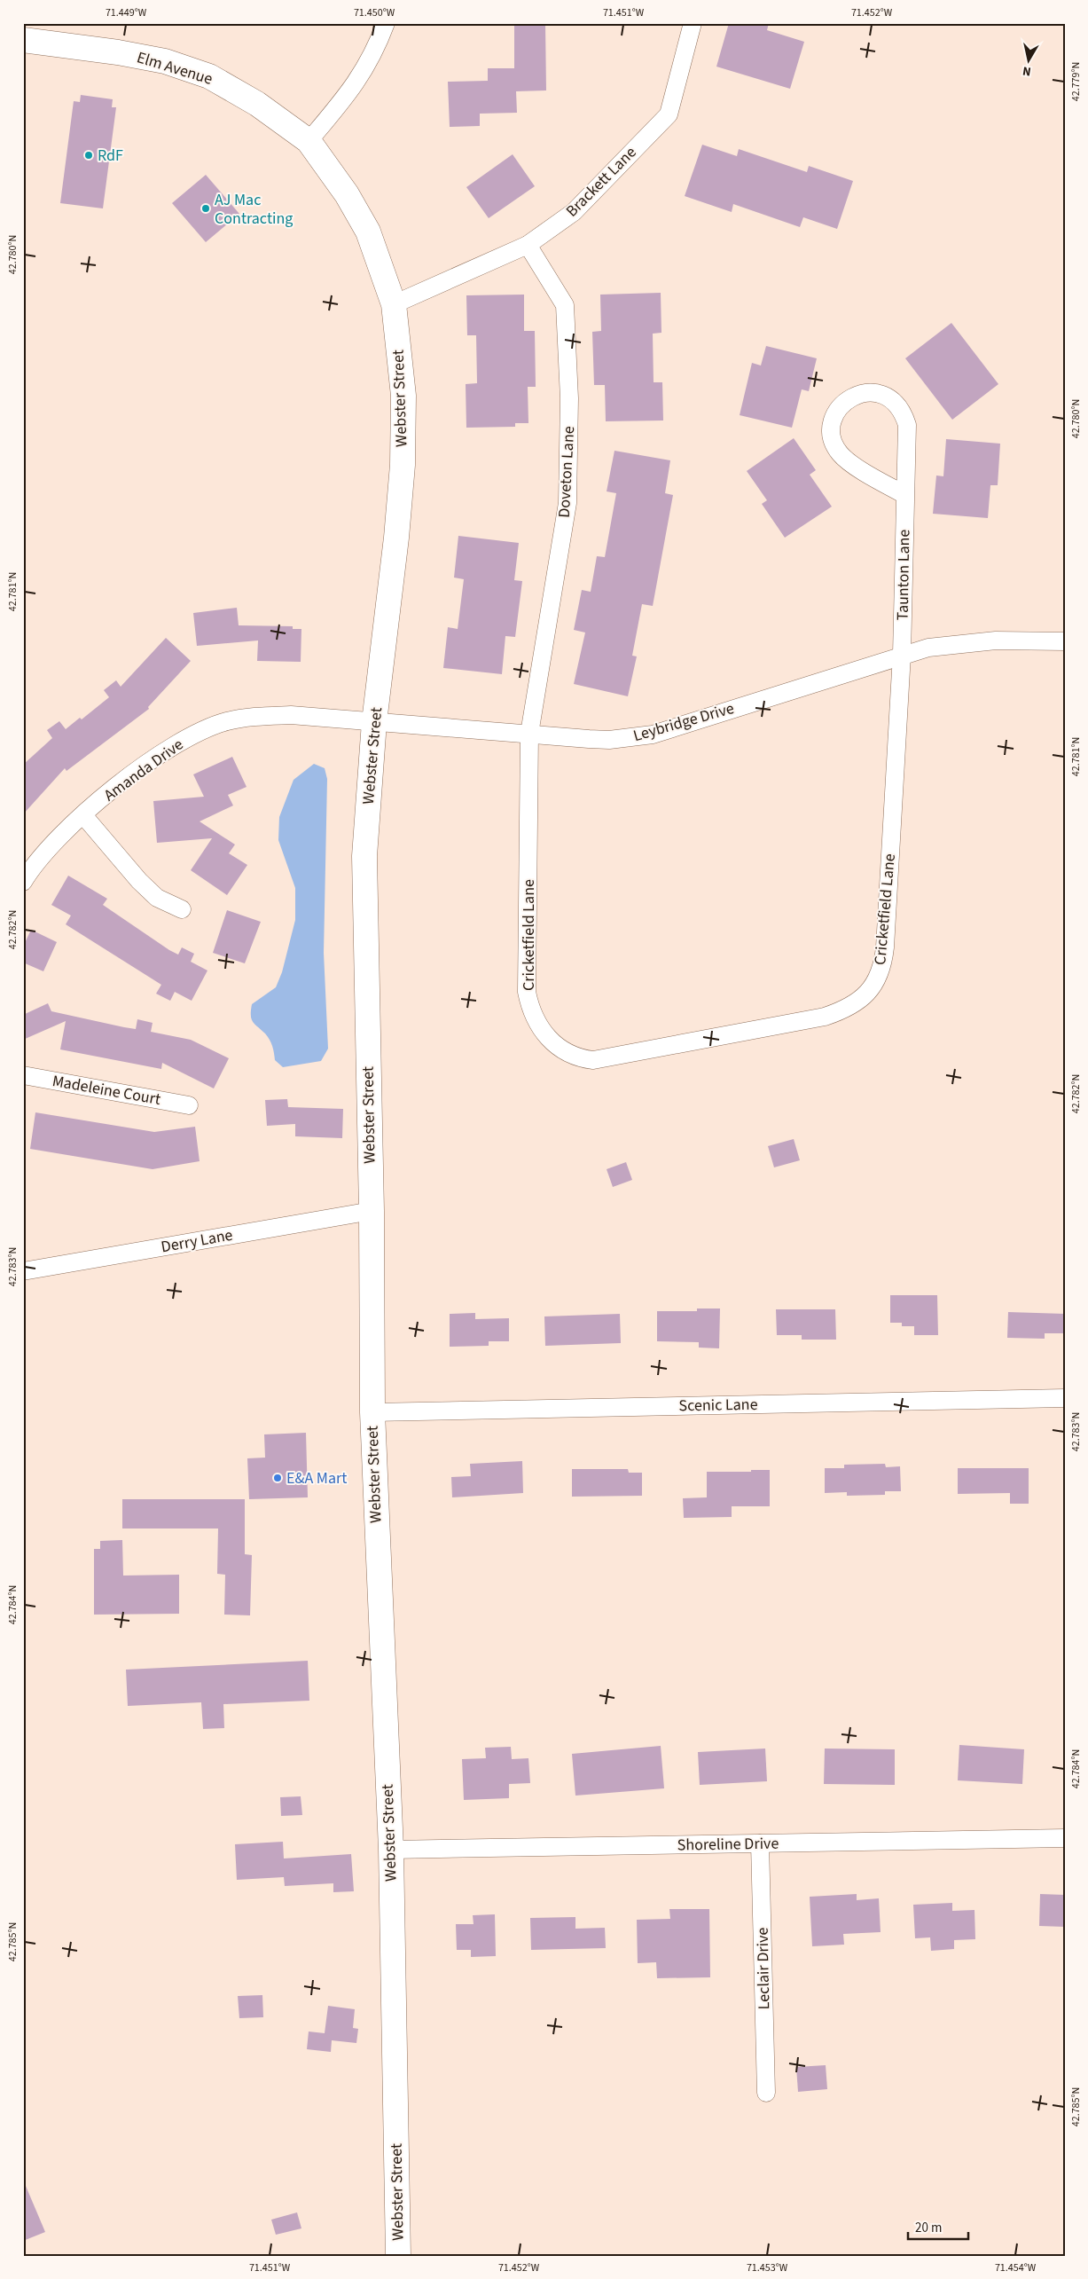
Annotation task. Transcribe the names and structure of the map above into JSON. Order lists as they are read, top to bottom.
{
  "streets": {
    "main road": ["Elm Avenue", "Webster Street"],
    "street": [
      "Brackett Lane",
      "Doveton Lane",
      "Taunton Lane",
      "Leybridge Drive",
      "Amanda Drive",
      "Cricketfield Lane",
      "Madeleine Court",
      "Derry Lane",
      "Scenic Lane",
      "Shoreline Drive",
      "Leclair Drive"
    ]
  },
  "crossings": [
    ["Elm Avenue", "Webster Street"],
    ["Brackett Lane", "Webster Street"],
    ["Brackett Lane", "Doveton Lane"],
    ["Webster Street", "Leybridge Drive"],
    ["Webster Street", "Amanda Drive"],
    ["Webster Street", "Derry Lane"],
    ["Webster Street", "Scenic Lane"],
    ["Webster Street", "Shoreline Drive"],
    ["Doveton Lane", "Leybridge Drive"],
    ["Doveton Lane", "Cricketfield Lane"],
    ["Taunton Lane", "Leybridge Drive"],
    ["Taunton Lane", "Cricketfield Lane"],
    ["Leybridge Drive", "Amanda Drive"],
    ["Leybridge Drive", "Cricketfield Lane"],
    ["Shoreline Drive", "Leclair Drive"]
  ],
  "places": ["RdF", "AJ Mac Contracting", "E&A Mart"],
  "scale_bar": "20 m",
  "north": "bottom",
  "coordinates": [
    "71.449°W",
    "71.450°W",
    "71.451°W",
    "71.452°W",
    "42.779°N",
    "42.780°N",
    "42.781°N",
    "42.782°N",
    "42.783°N",
    "42.784°N",
    "42.785°N",
    "71.453°W",
    "71.454°W"
  ]
}
